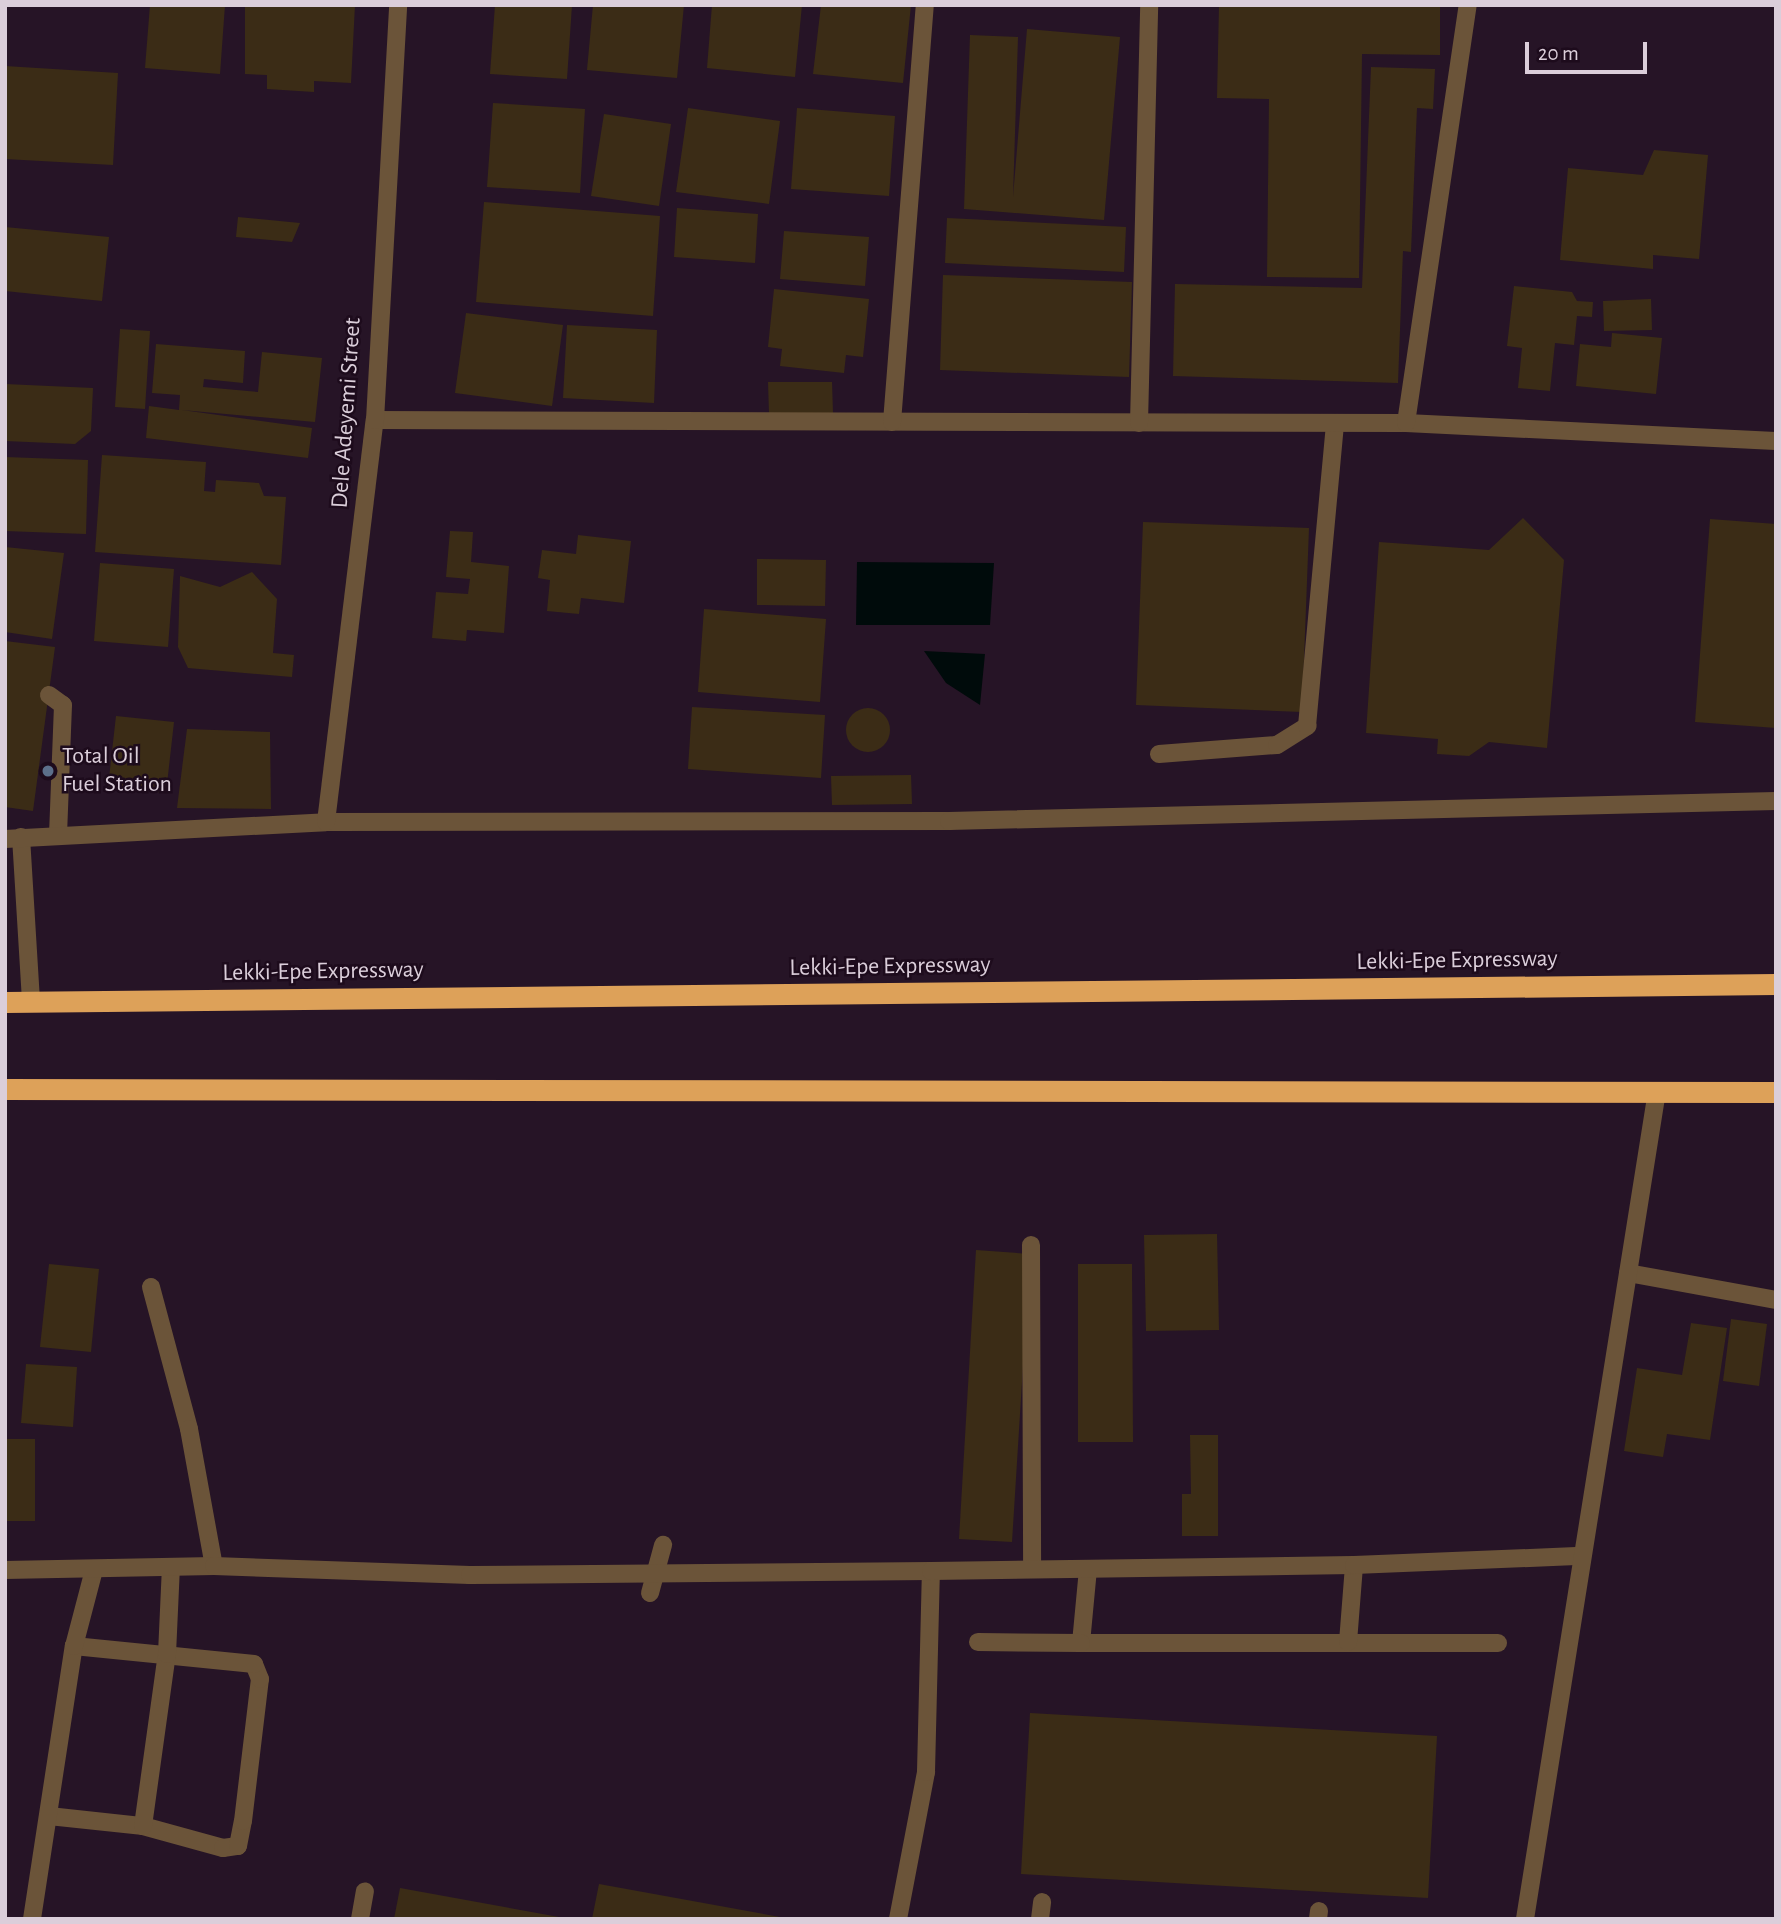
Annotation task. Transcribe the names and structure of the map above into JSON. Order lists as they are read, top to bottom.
{
  "streets": {
    "highway": ["Lekki-Epe Expressway"],
    "street": ["Dele Adeyemi Street"]
  },
  "places": ["Total Oil Fuel Station"],
  "scale_bar": "20 m"
}
